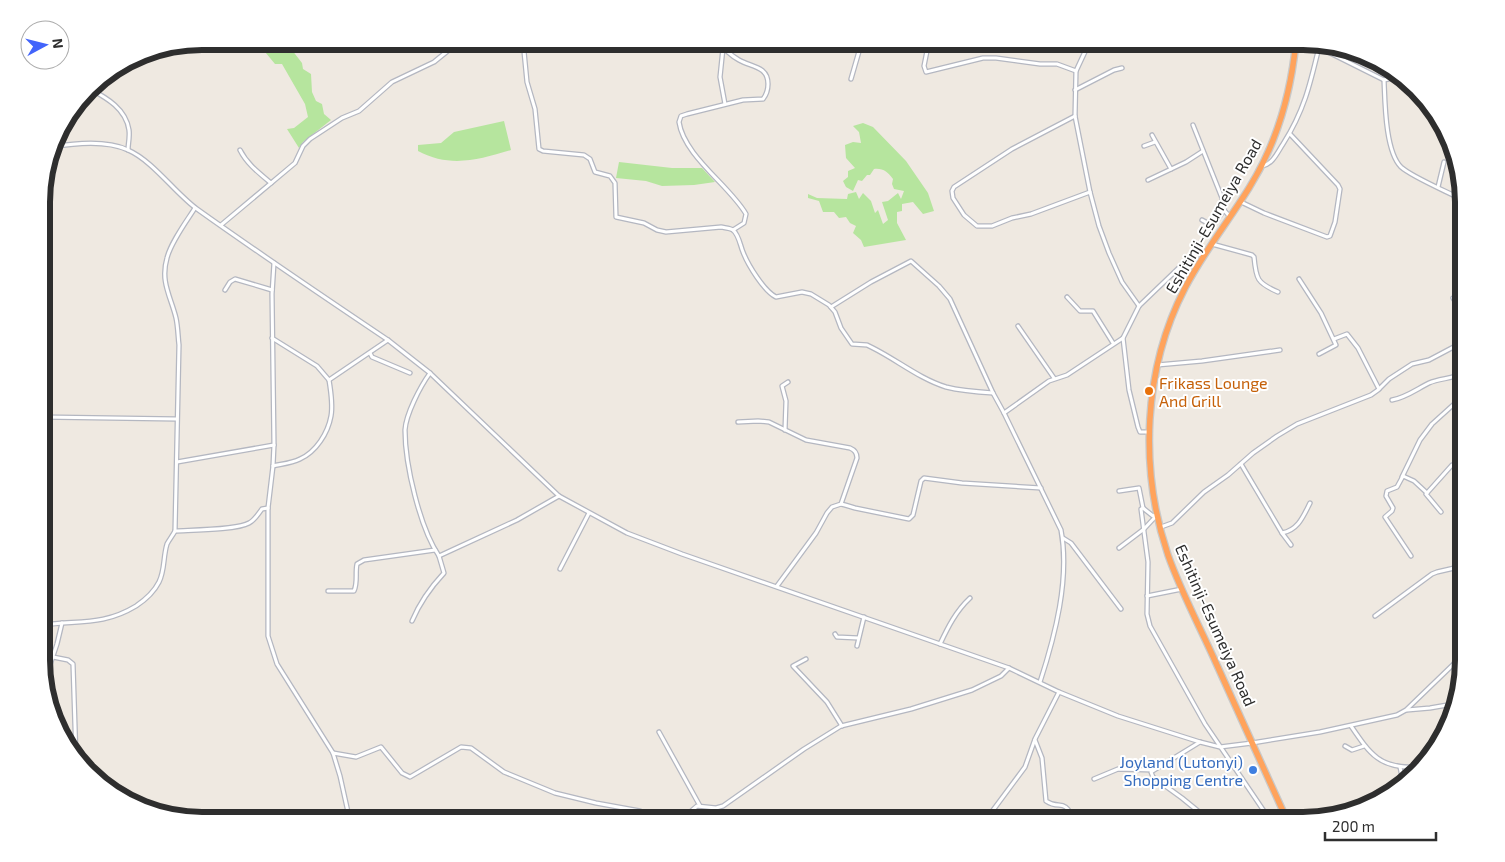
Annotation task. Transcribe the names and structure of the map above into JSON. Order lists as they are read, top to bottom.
{
  "streets": {
    "highway": ["Eshitinji-Esumeiya Road"]
  },
  "places": ["Frikass Lounge And Grill", "Joyland (Lutonyi) Shopping Centre"],
  "scale_bar": "200 m",
  "north": "right"
}
